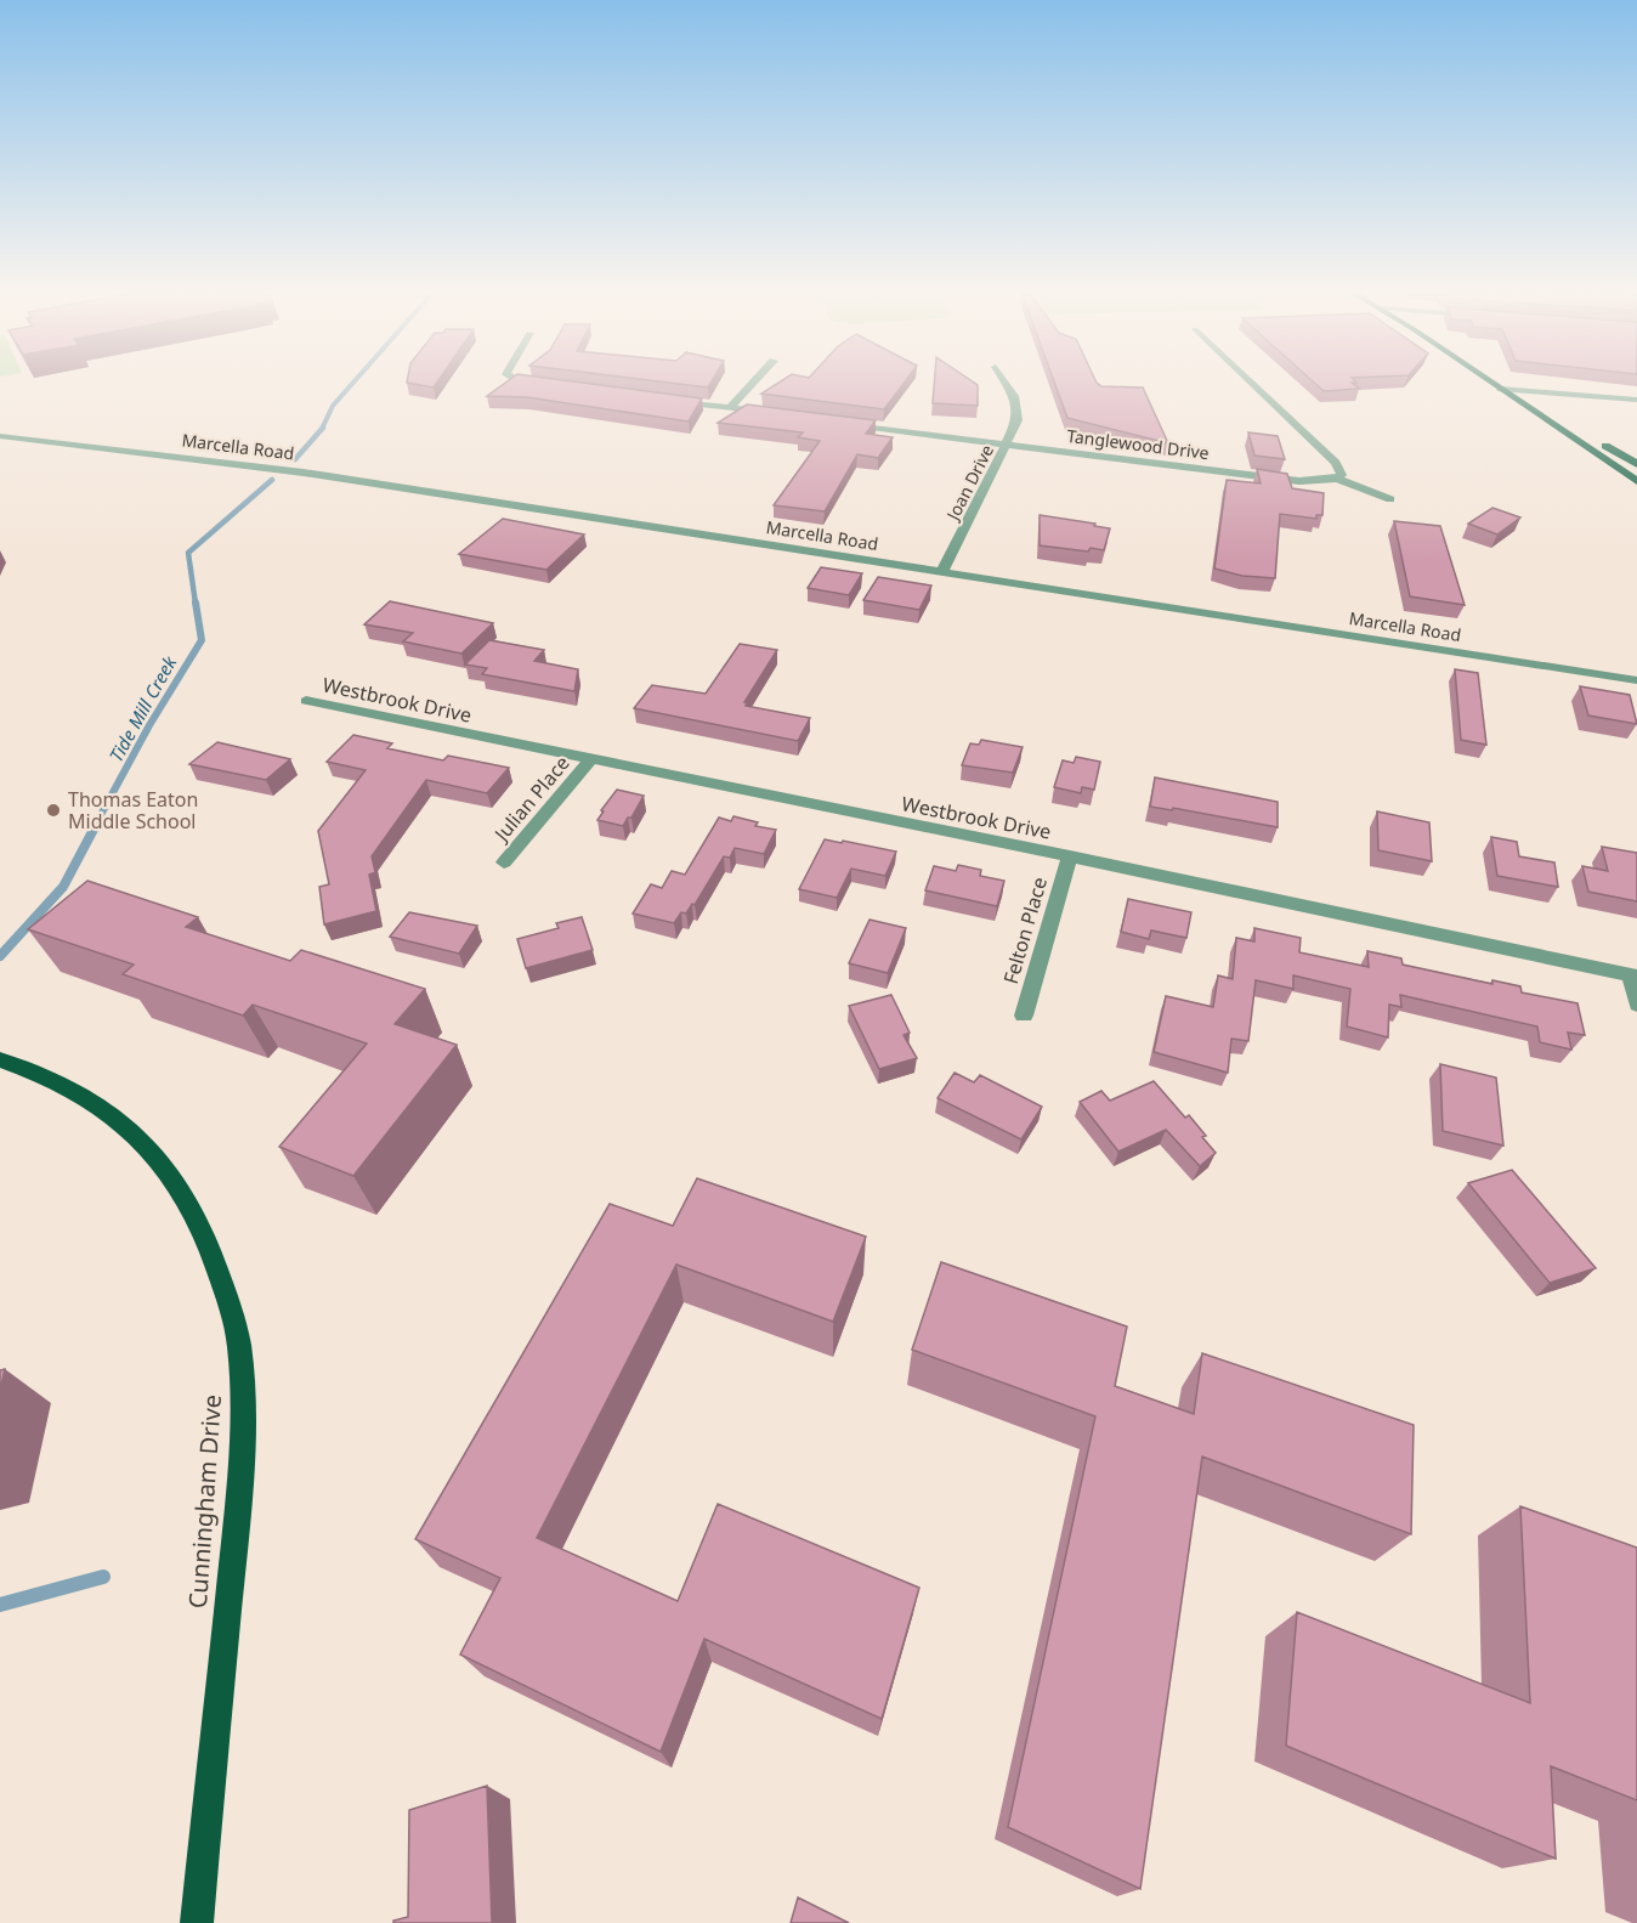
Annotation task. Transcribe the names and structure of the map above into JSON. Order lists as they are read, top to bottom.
{
  "streets": {
    "main road": ["Cunningham Drive"],
    "street": [
      "Tanglewood Drive",
      "Marcella Road",
      "Joan Drive",
      "Westbrook Drive",
      "Julian Place",
      "Felton Place"
    ]
  },
  "crossings": [
    ["Tanglewood Drive", "Joan Drive"],
    ["Marcella Road", "Joan Drive"],
    ["Westbrook Drive", "Julian Place"],
    ["Westbrook Drive", "Felton Place"]
  ],
  "water": ["Tide Mill Creek"],
  "places": ["Thomas Eaton Middle School"]
}
